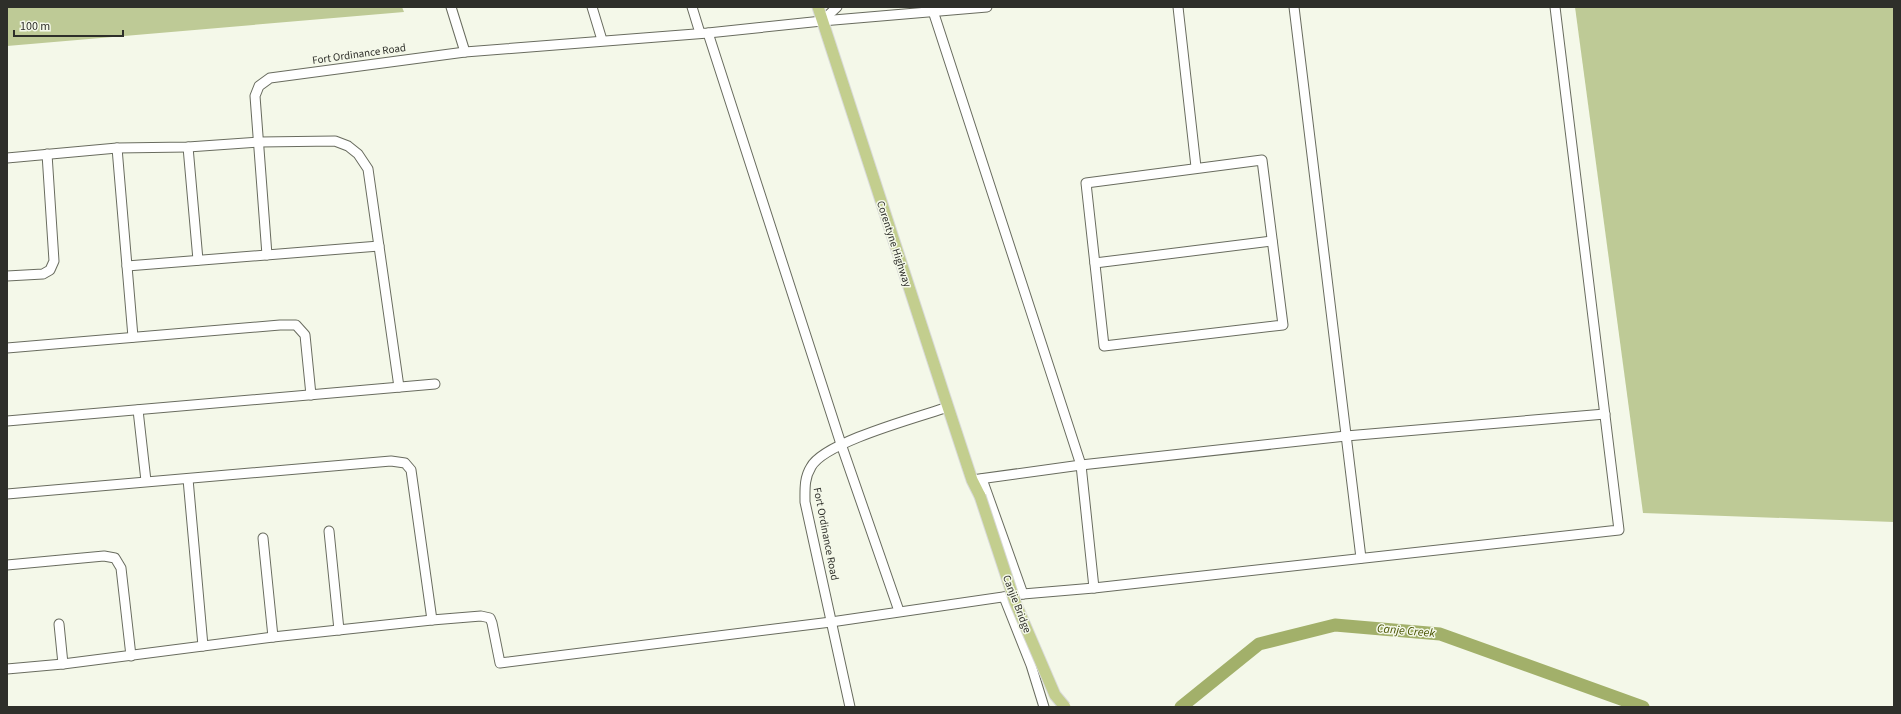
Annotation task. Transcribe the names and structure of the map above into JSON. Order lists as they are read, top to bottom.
{
  "streets": {
    "main road": ["Corentyne Highway", "Canjie Bridge"],
    "street": ["Fort Ordinance Road"]
  },
  "crossings": [
    ["Fort Ordinance Road", "Corentyne Highway"],
    ["Corentyne Highway", "Canjie Bridge"]
  ],
  "water": ["Canje Creek"],
  "scale_bar": "100 m"
}
